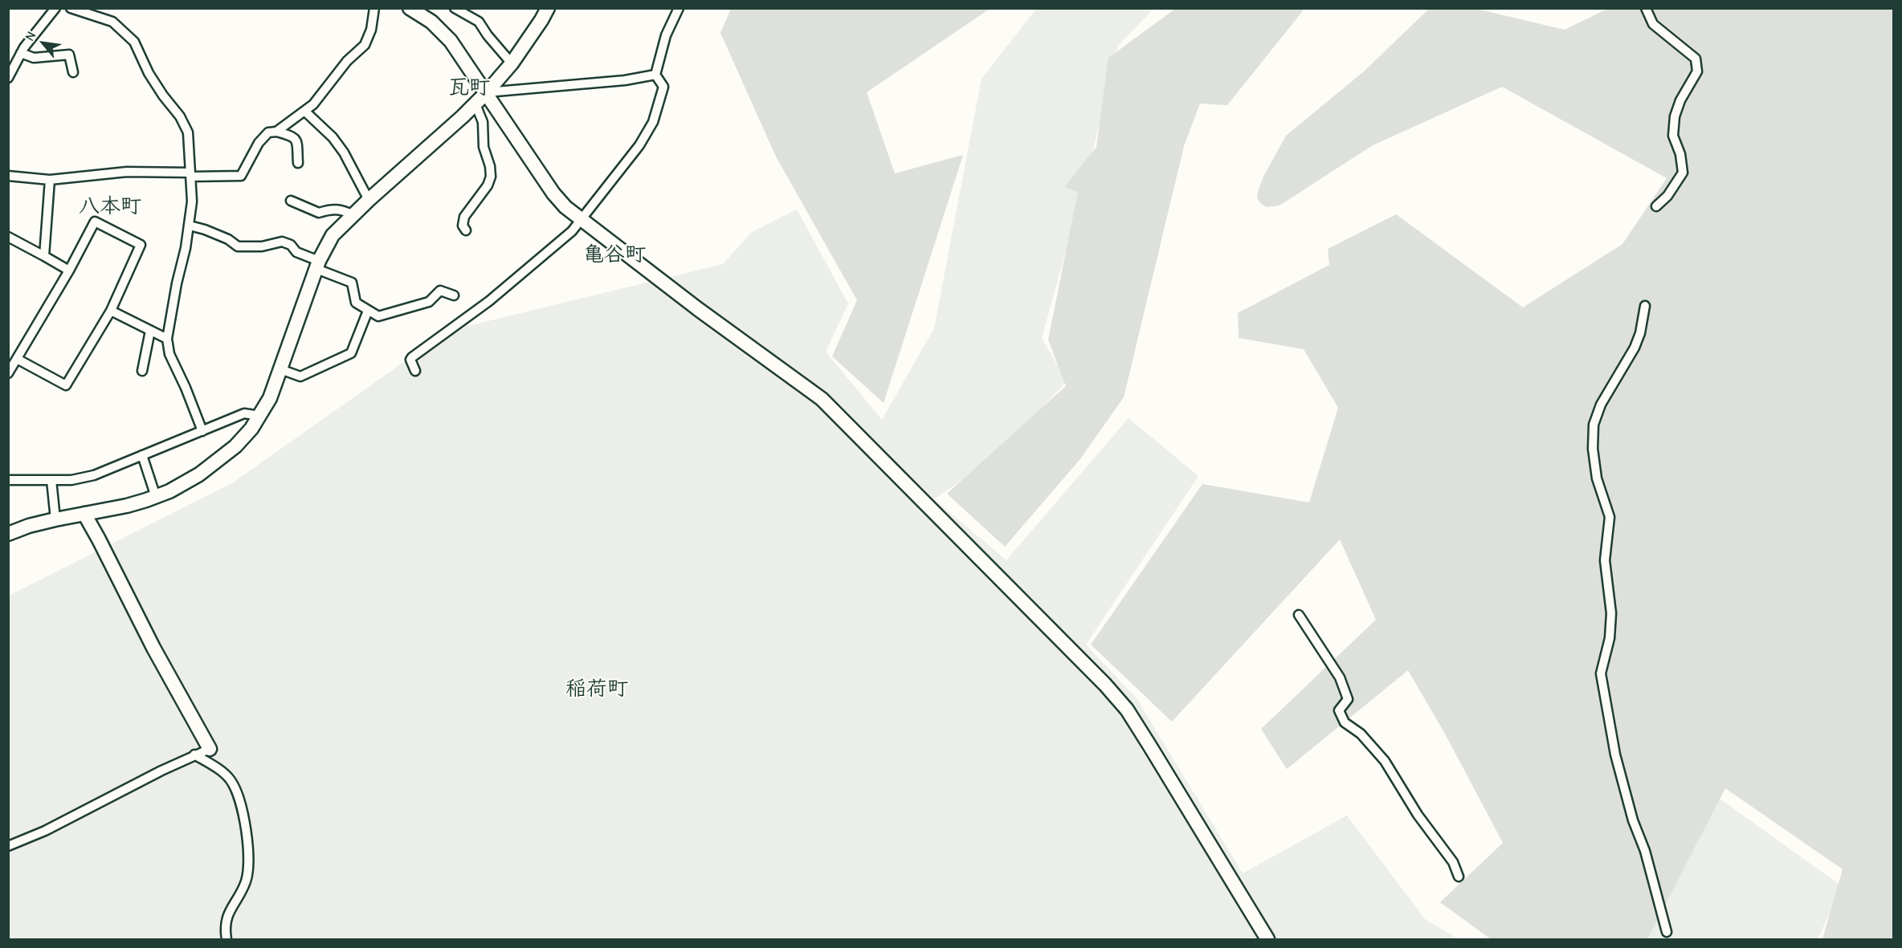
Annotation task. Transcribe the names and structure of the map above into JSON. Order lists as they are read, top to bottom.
{
  "districts": [
    "瓦町",
    "八本町",
    "亀谷町",
    "稲荷町"
  ],
  "north": "top left"
}
